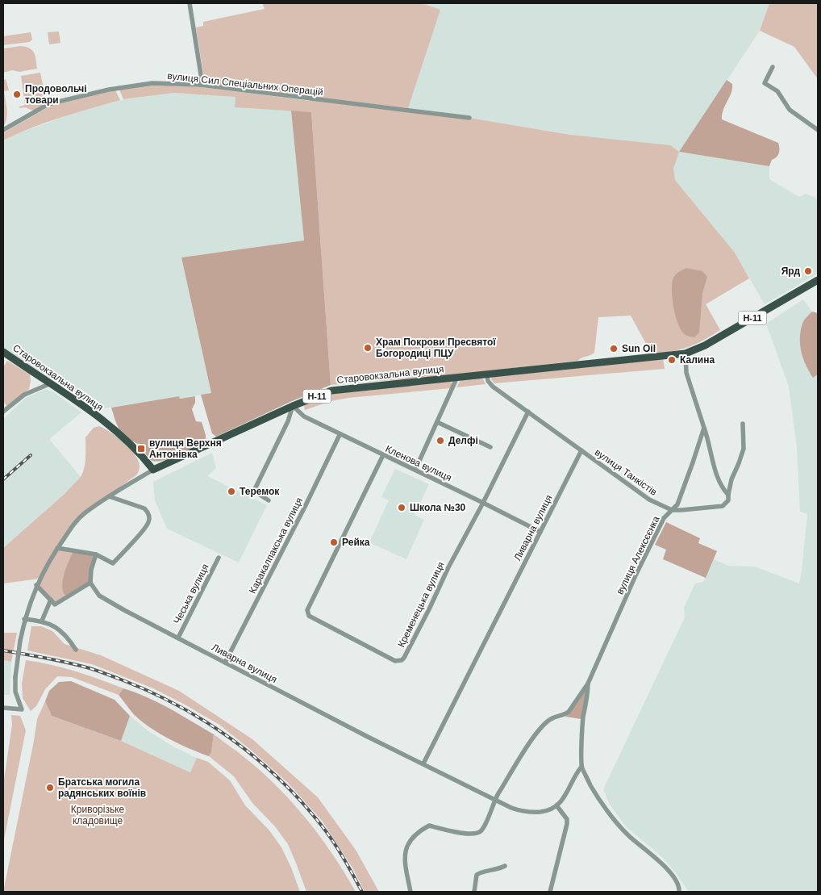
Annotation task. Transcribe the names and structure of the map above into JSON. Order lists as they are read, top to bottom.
{
  "streets": {
    "main road": ["Н-11", "Старовокзальна вулиця"],
    "street": [
      "вулиця Сил Спеціальних Операцій",
      "Кленова вулиця",
      "вулиця Танкістів",
      "Ливарна вулиця",
      "Каракалпакська вулиця",
      "вулиця Алексєєнка",
      "Чеська вулиця",
      "Кременецька вулиця"
    ]
  },
  "crossings": [
    ["Старовокзальна вулиця", "Кленова вулиця"],
    ["Старовокзальна вулиця", "вулиця Танкістів"],
    ["Кленова вулиця", "Ливарна вулиця"],
    ["Кленова вулиця", "Каракалпакська вулиця"],
    ["Кленова вулиця", "Кременецька вулиця"],
    ["вулиця Танкістів", "Ливарна вулиця"],
    ["вулиця Танкістів", "вулиця Алексєєнка"],
    ["вулиця Танкістів", "Кременецька вулиця"],
    ["Ливарна вулиця", "Каракалпакська вулиця"],
    ["Ливарна вулиця", "Чеська вулиця"]
  ],
  "parks": ["Криворізьке кладовище"],
  "places": {
    "other": [
      "Продовольчі товари",
      "Ярд",
      "Храм Покрови Пресвятої Богородиці ПЦУ",
      "Sun Oil",
      "Калина",
      "Делфі",
      "Теремок",
      "Школа №30",
      "Рейка",
      "Братська могила радянських воїнів"
    ],
    "transit": ["вулиця Верхня Антонівка"]
  }
}
